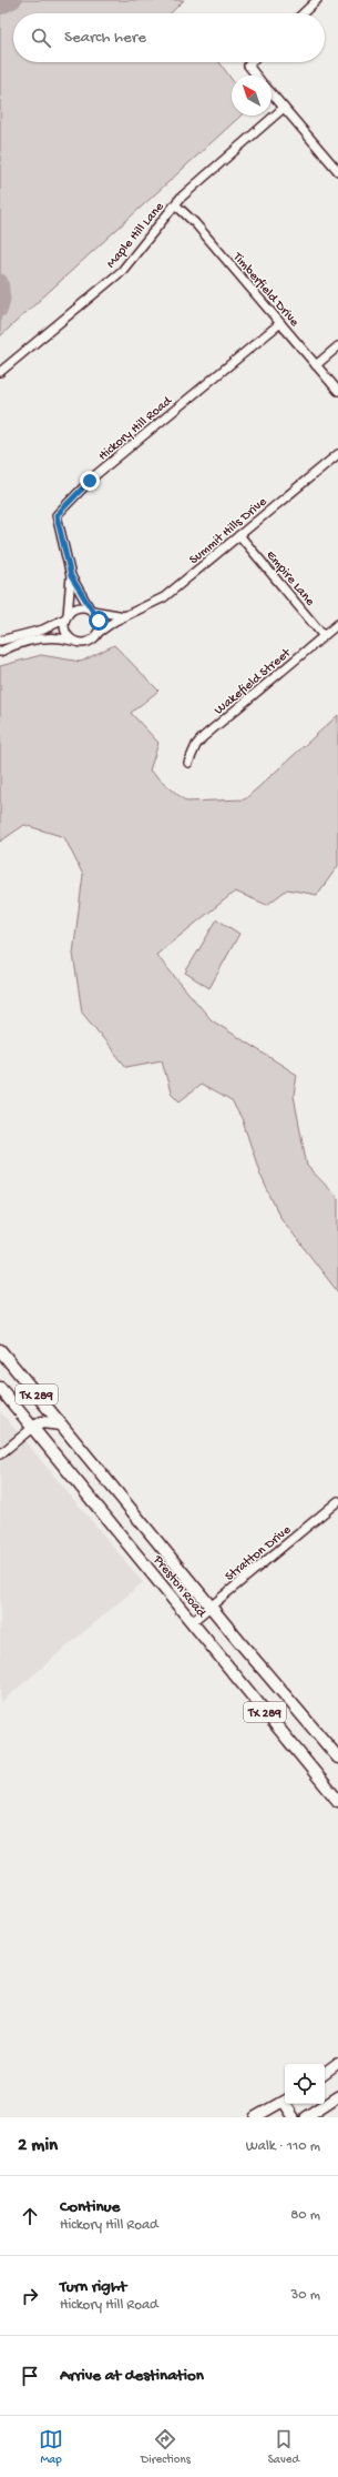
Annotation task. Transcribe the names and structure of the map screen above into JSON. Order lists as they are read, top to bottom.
{
  "streets": {
    "main road": ["TX 289", "Preston Road"],
    "street": [
      "Maple Hill Lane",
      "Timberfield Drive",
      "Hickory Hill Road",
      "Summit Hills Drive",
      "Empire Lane",
      "Wakefield Street",
      "Stratton Drive"
    ]
  },
  "crossings": [
    ["Maple Hill Lane", "Timberfield Drive"],
    ["Timberfield Drive", "Hickory Hill Road"],
    ["Hickory Hill Road", "Summit Hills Drive"],
    ["Summit Hills Drive", "Empire Lane"],
    ["Empire Lane", "Wakefield Street"],
    ["Stratton Drive", "Preston Road"]
  ],
  "north": "top left",
  "page": {
    "search": "Search here",
    "heading": ["2 min", "Walk · 110 m"],
    "list": [
      ["Continue", "Hickory Hill Road", "80 m"],
      ["Turn right", "Hickory Hill Road", "30 m"],
      "Arrive at destination"
    ],
    "nav": ["Map", "Directions", "Saved"]
  }
}
